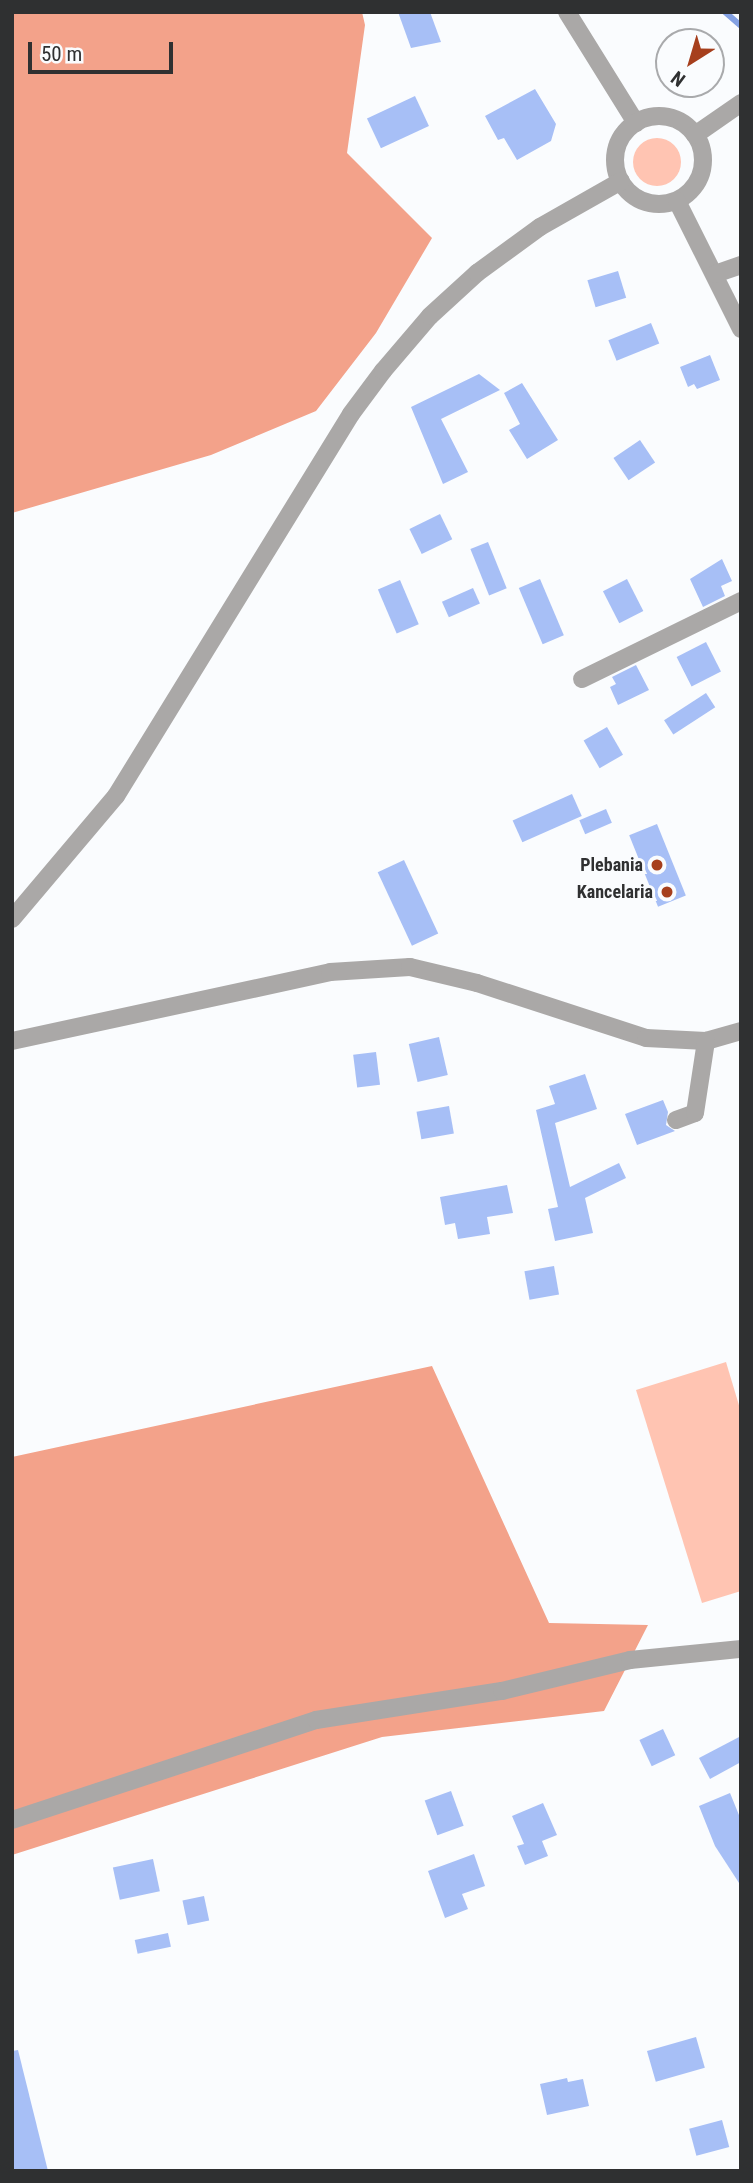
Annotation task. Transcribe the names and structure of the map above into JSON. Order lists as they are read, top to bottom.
{
  "places": ["Plebania", "Kancelaria"],
  "scale_bar": "50 m",
  "north": "bottom left"
}
